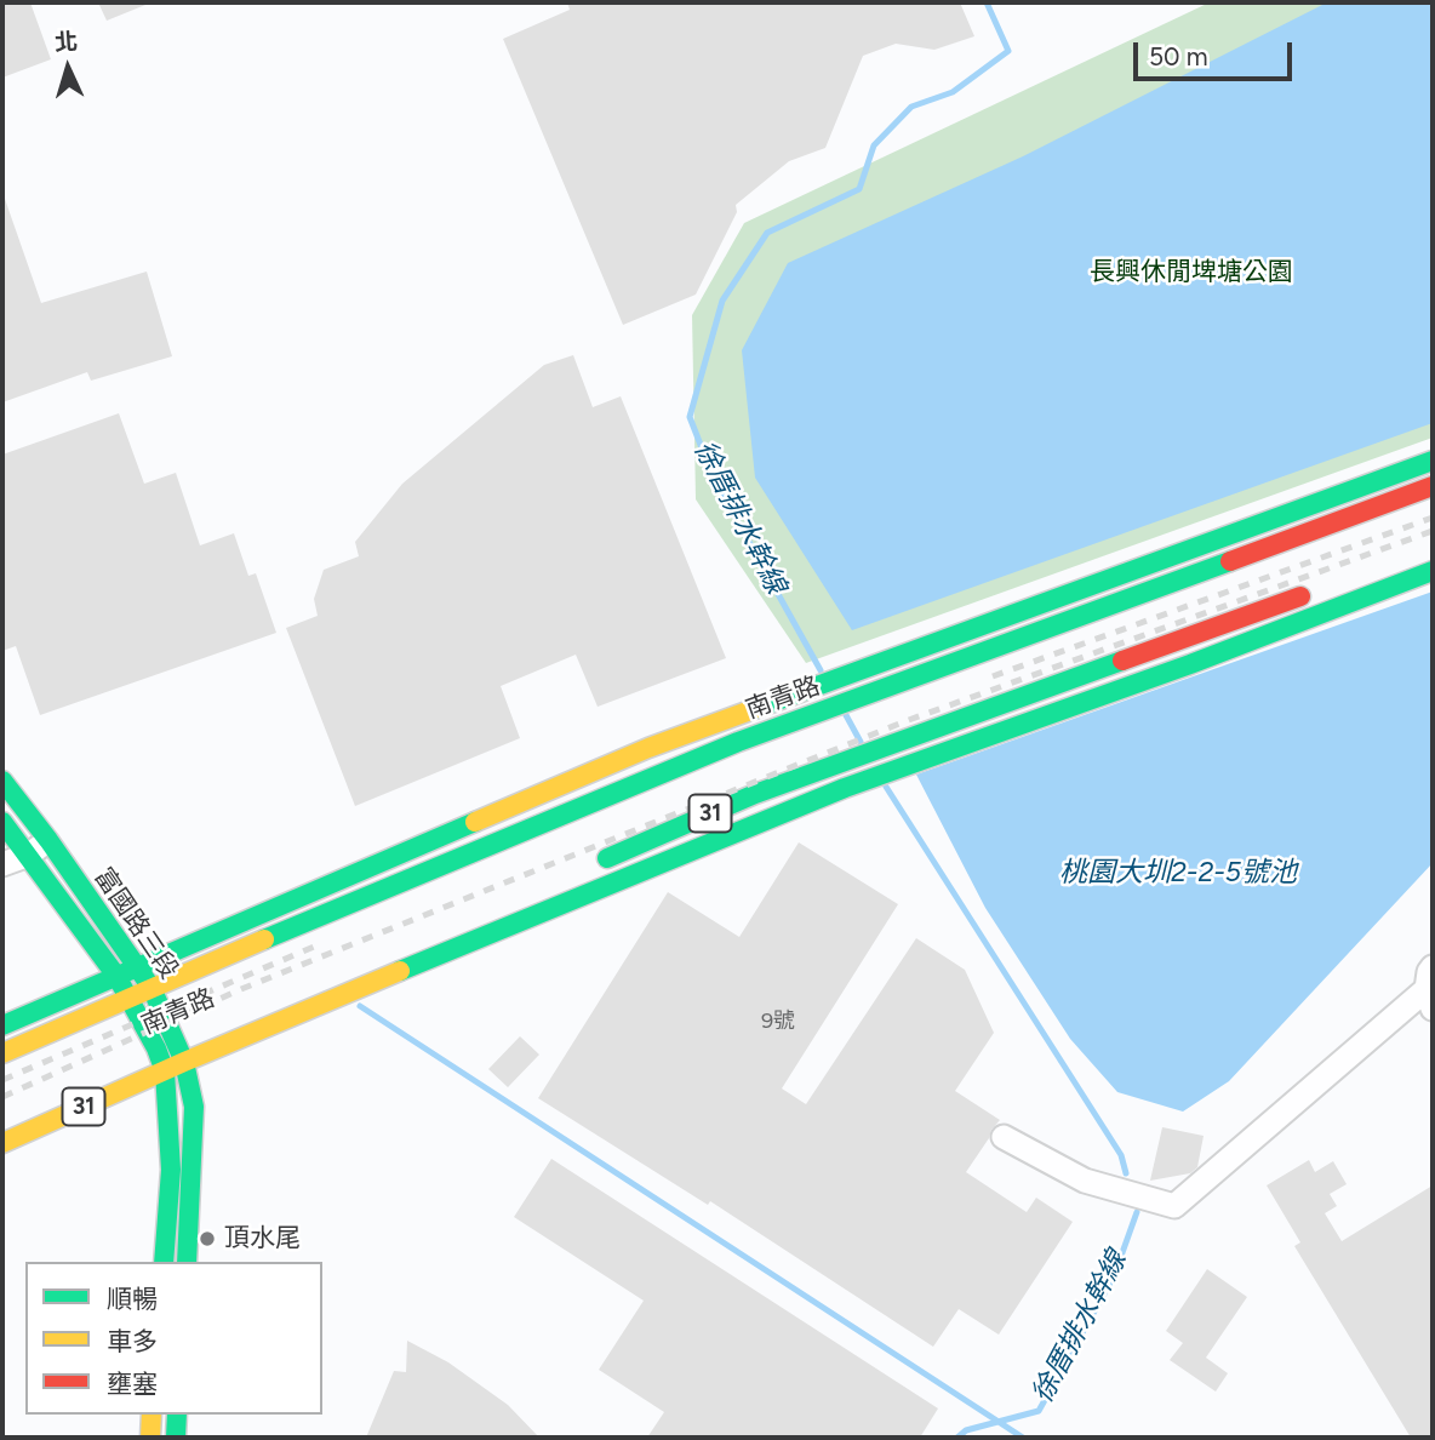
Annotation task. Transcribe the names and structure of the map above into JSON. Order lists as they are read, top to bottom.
{
  "streets": {
    "main road": ["南青路", "31", "富國路三段"]
  },
  "crossings": [
    ["南青路", "富國路三段"],
    ["31", "富國路三段"]
  ],
  "water": ["徐厝排水幹線", "桃園大圳2-2-5號池"],
  "parks": ["長興休閒埤塘公園"],
  "places": ["頂水尾"],
  "house_numbers": ["9號"],
  "legend": ["順暢", "車多", "壅塞"],
  "scale_bar": "50 m",
  "north": "top"
}
